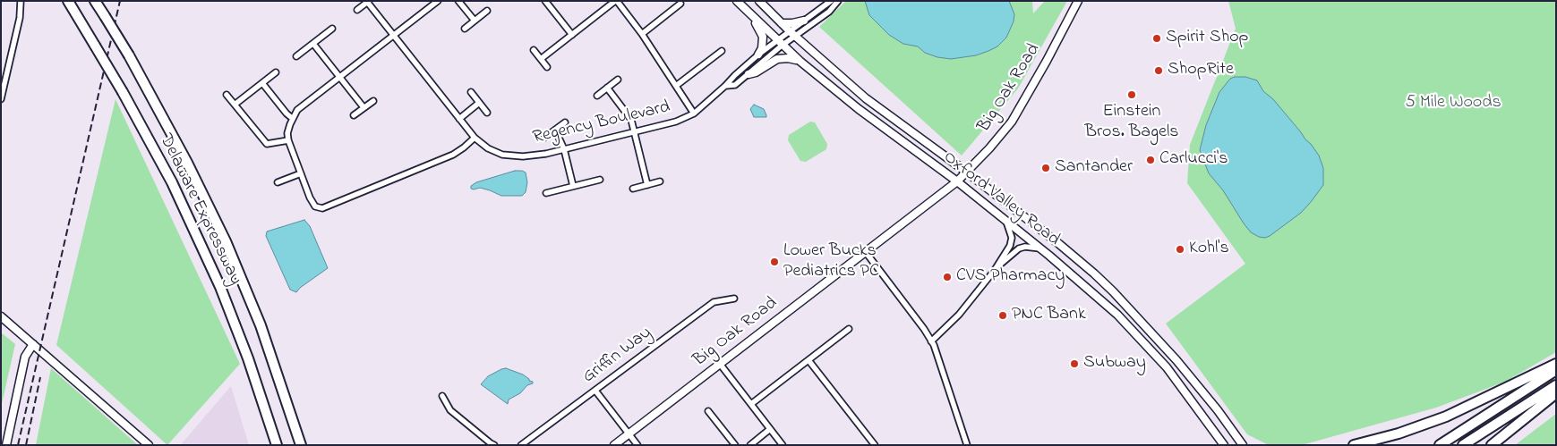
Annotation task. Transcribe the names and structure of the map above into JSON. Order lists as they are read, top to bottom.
{
  "streets": {
    "highway": ["Delaware Expressway"],
    "main road": ["Big Oak Road", "Oxford Valley Road"],
    "street": ["Regency Boulevard", "Griffin Way"]
  },
  "crossings": [
    ["Big Oak Road", "Oxford Valley Road"],
    ["Regency Boulevard", "Oxford Valley Road"]
  ],
  "parks": ["5 Mile Woods"],
  "places": [
    "Spirit Shop",
    "ShopRite",
    "Einstein Bros. Bagels",
    "Carlucci's",
    "Santander",
    "Kohl's",
    "Lower Bucks Pediatrics PC",
    "CVS Pharmacy",
    "PNC Bank",
    "Subway"
  ]
}
